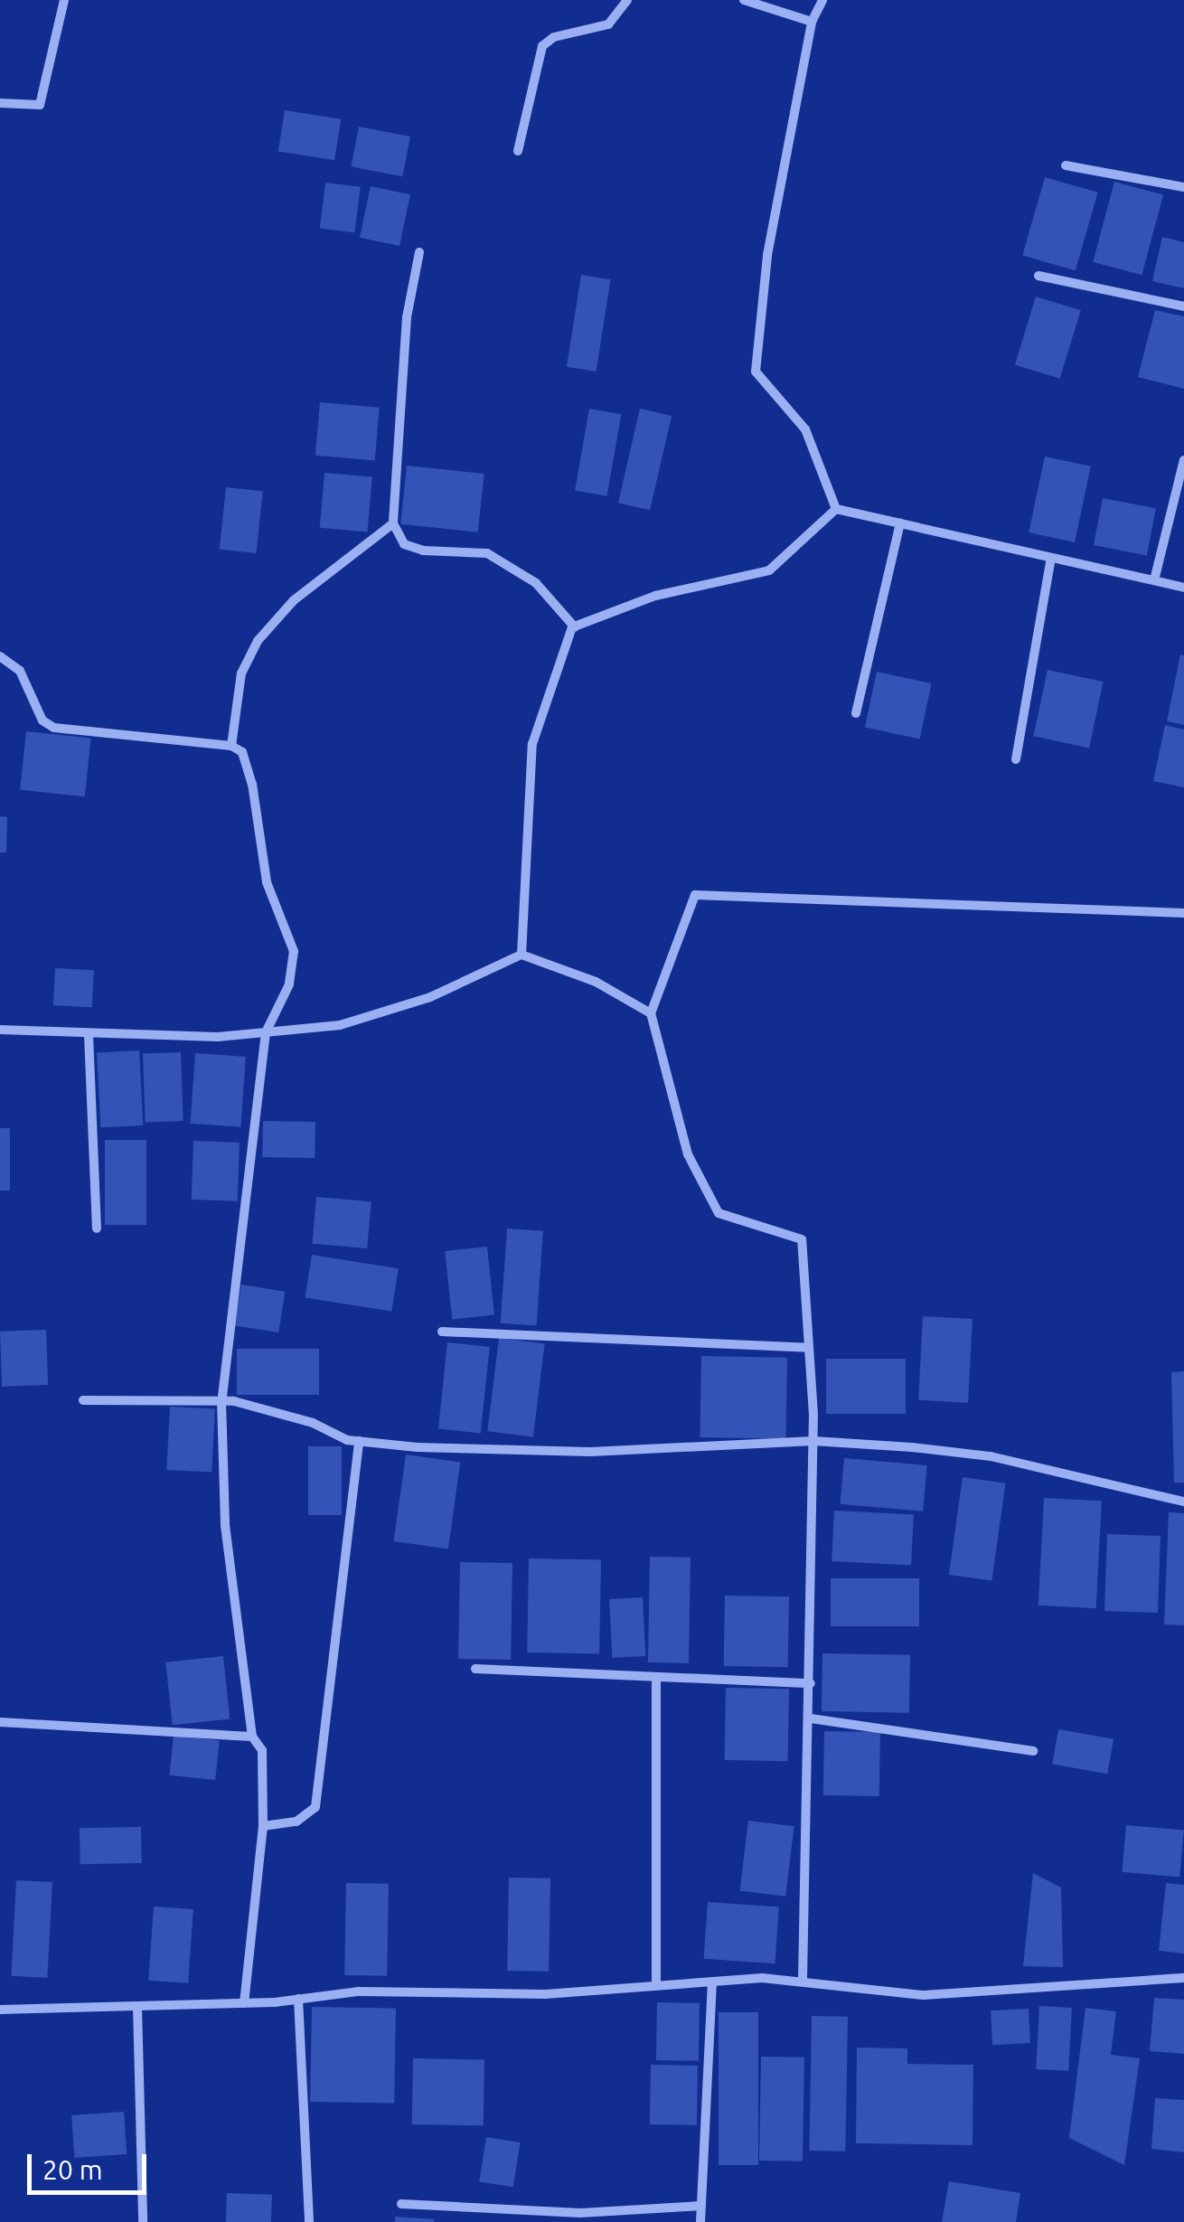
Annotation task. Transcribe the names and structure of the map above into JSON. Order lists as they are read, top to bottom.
{
  "scale_bar": "20 m"
}
